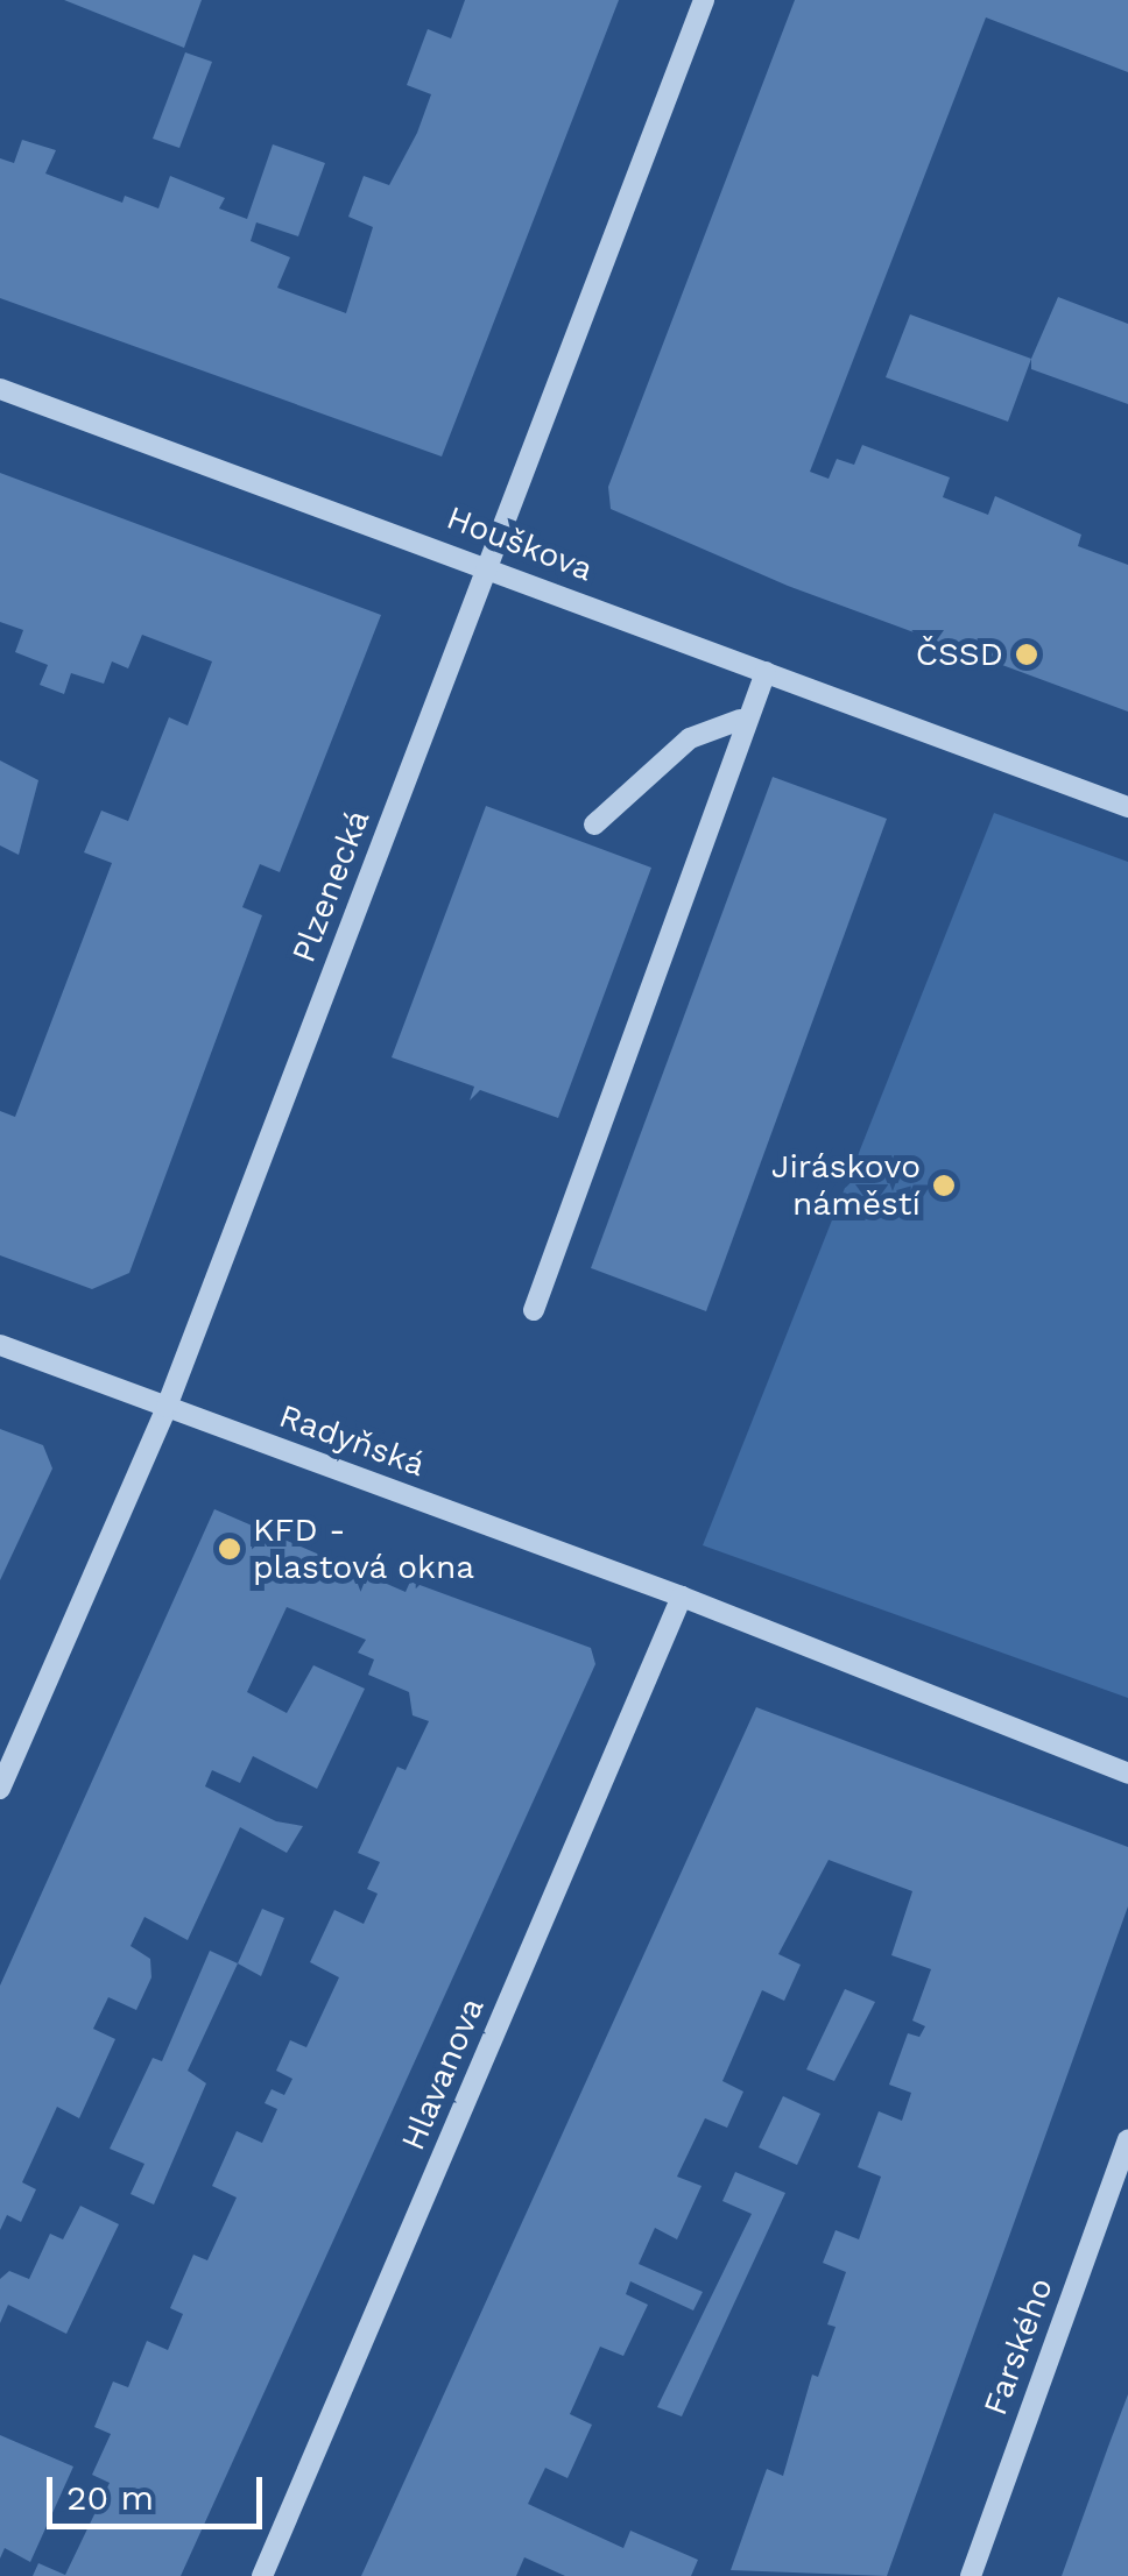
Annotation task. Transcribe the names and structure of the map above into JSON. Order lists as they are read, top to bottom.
{
  "streets": {
    "street": [
      "Houškova",
      "Plzenecká",
      "Radyňská",
      "Hlavanova",
      "Farského"
    ]
  },
  "crossings": [
    ["Houškova", "Plzenecká"],
    ["Plzenecká", "Radyňská"],
    ["Radyňská", "Hlavanova"]
  ],
  "places": ["ČSSD", "Jiráskovo náměstí", "KFD - plastová okna"],
  "scale_bar": "20 m"
}
